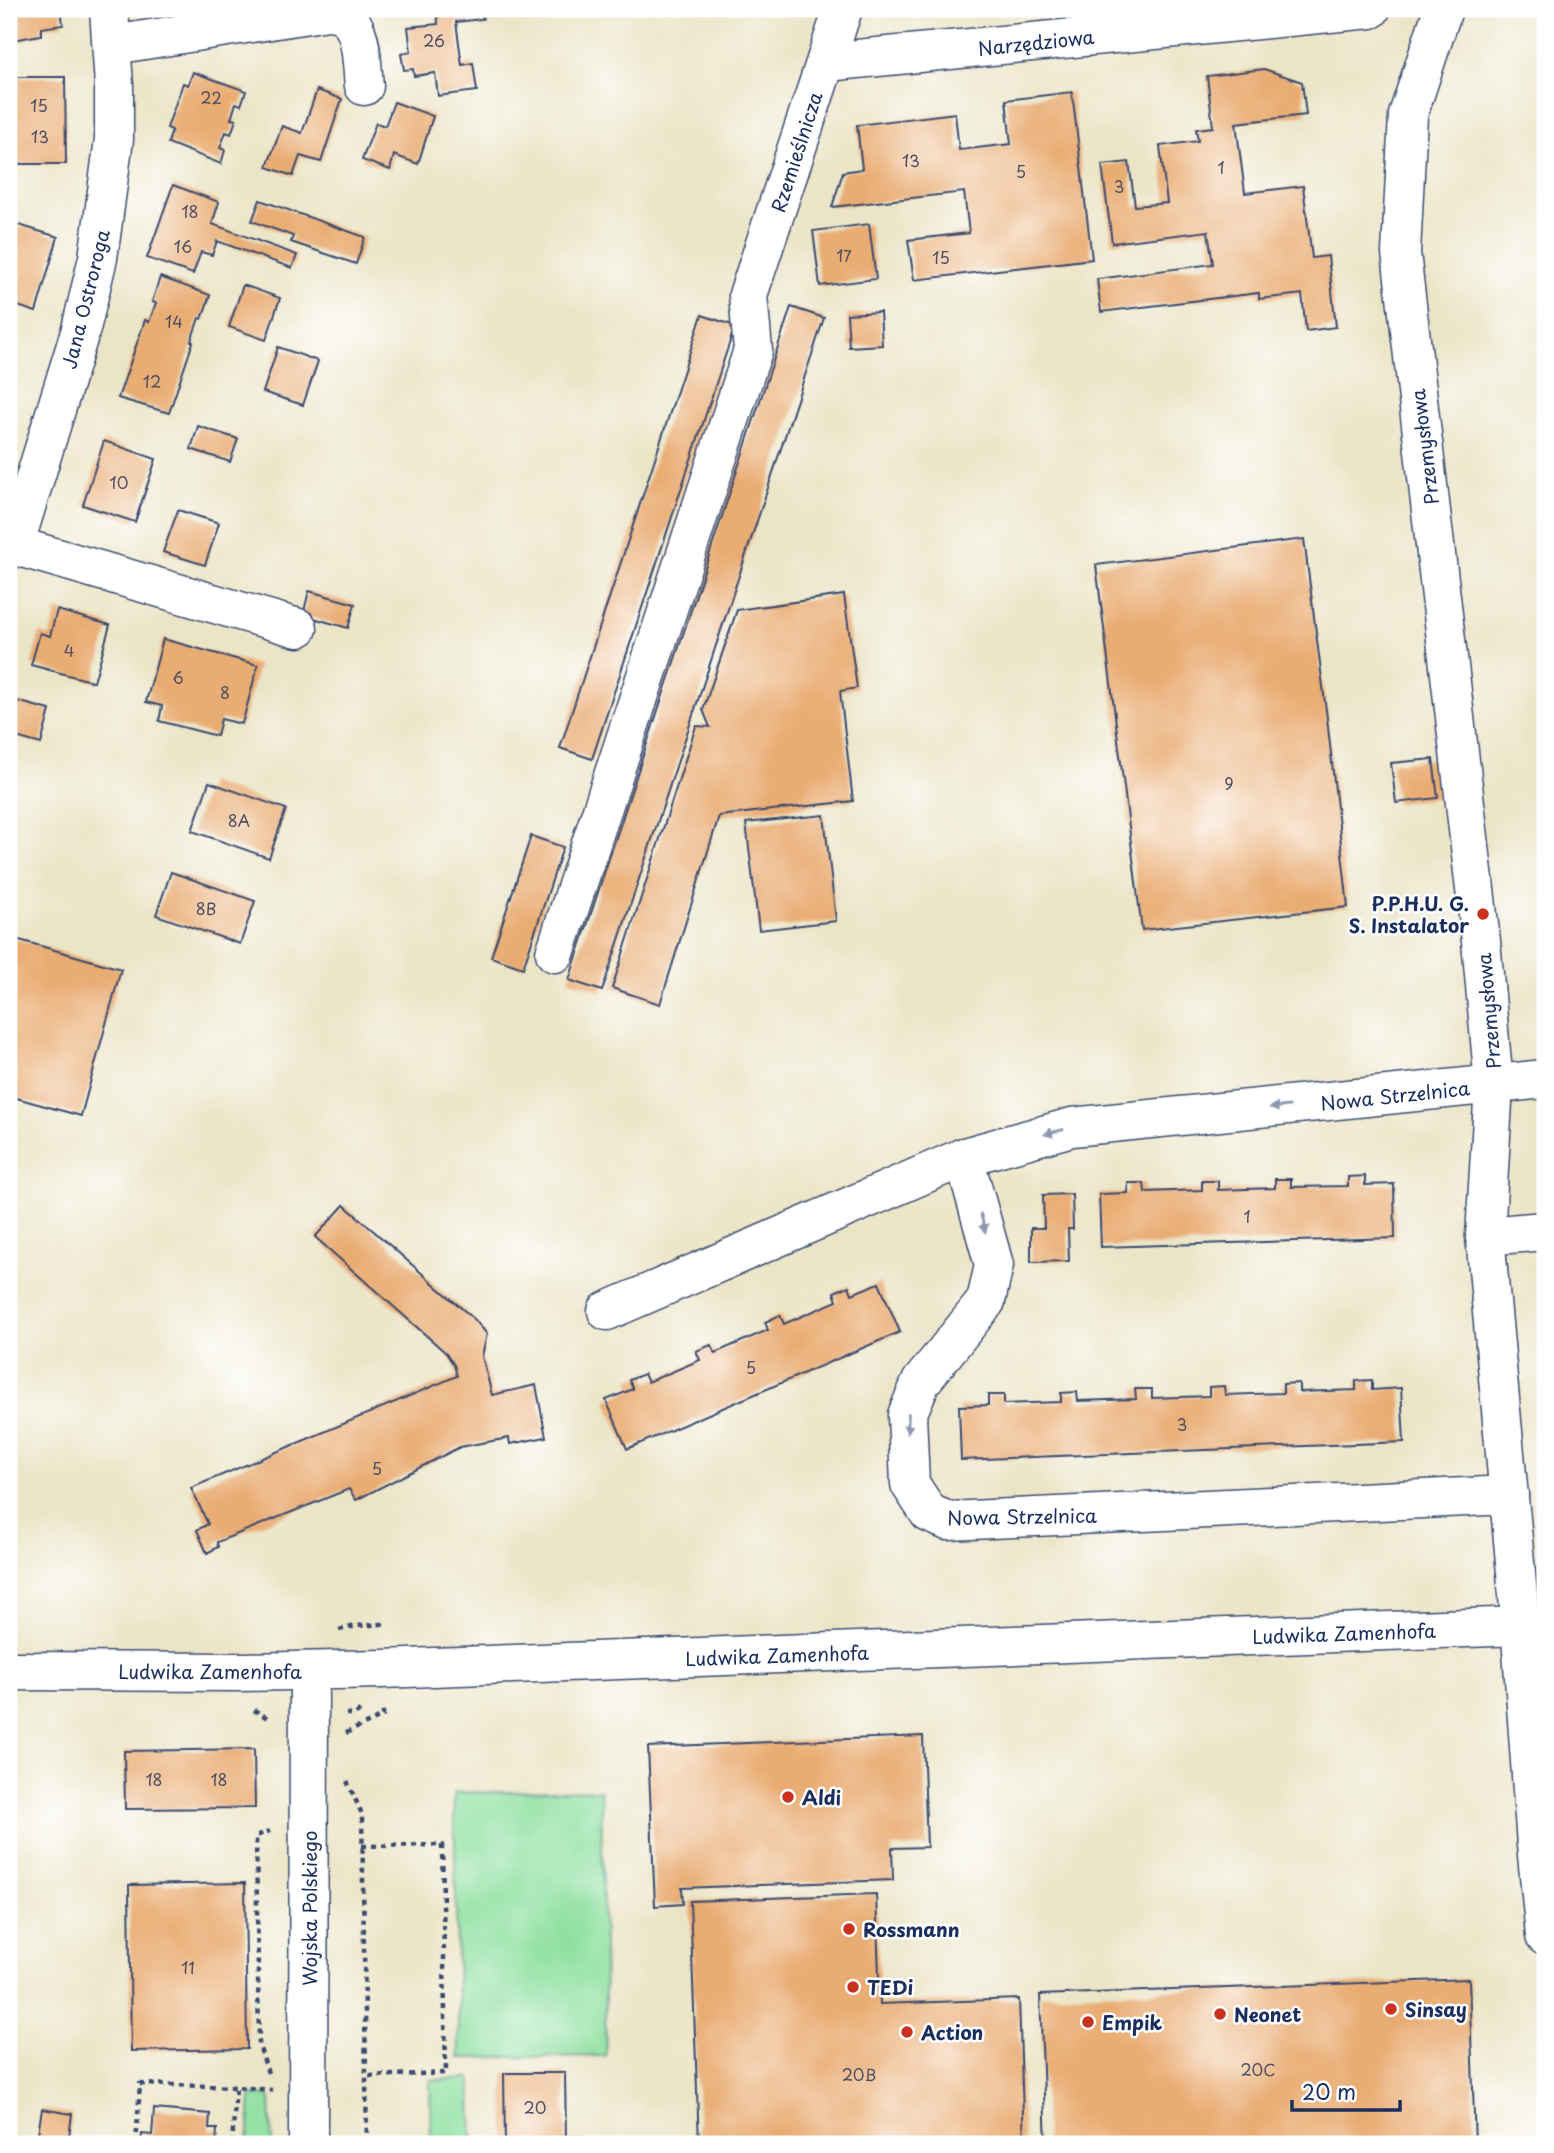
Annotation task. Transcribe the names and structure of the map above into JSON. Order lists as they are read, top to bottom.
{
  "streets": {
    "street": [
      "Narzędziowa",
      "Rzemieślnicza",
      "Jana Ostroroga",
      "Przemysłowa",
      "Nowa Strzelnica",
      "Ludwika Zamenhofa",
      "Wojska Polskiego"
    ]
  },
  "crossings": [
    ["Narzędziowa", "Rzemieślnicza"],
    ["Przemysłowa", "Nowa Strzelnica"],
    ["Przemysłowa", "Ludwika Zamenhofa"],
    ["Ludwika Zamenhofa", "Wojska Polskiego"]
  ],
  "places": [
    "P.P.H.U. G. S. Instalator",
    "Aldi",
    "Rossmann",
    "TEDi",
    "Sinsay",
    "Neonet",
    "Empik",
    "Action"
  ],
  "house_numbers": [
    "26",
    "22",
    "15",
    "13",
    "13",
    "1",
    "5",
    "3",
    "18",
    "16",
    "17",
    "15",
    "14",
    "12",
    "10",
    "4",
    "6",
    "8",
    "9",
    "8A",
    "8B",
    "1",
    "5",
    "3",
    "5",
    "18",
    "18",
    "11",
    "20C",
    "20B",
    "20"
  ],
  "scale_bar": "20 m"
}
